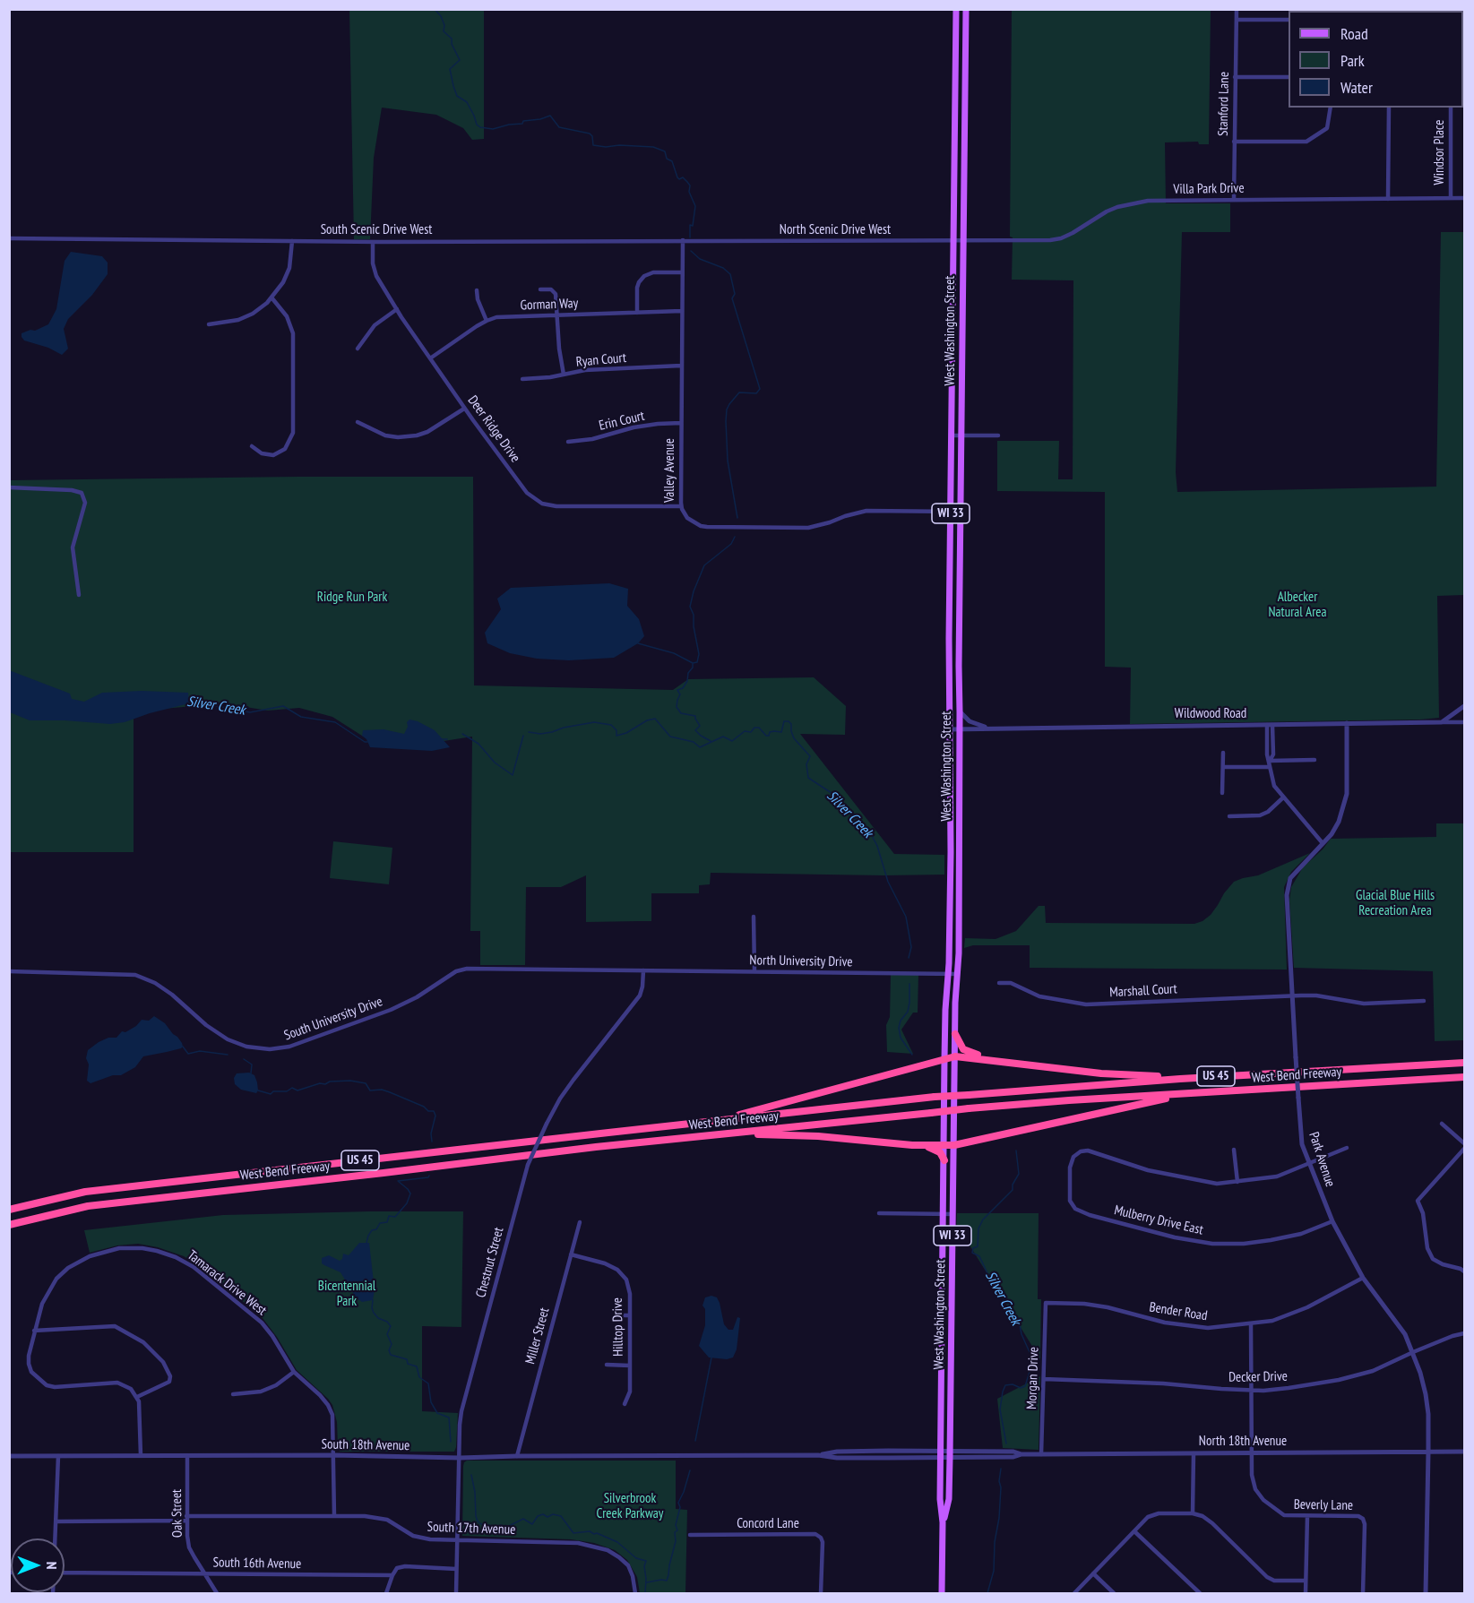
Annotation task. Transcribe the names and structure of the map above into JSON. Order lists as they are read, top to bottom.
{
  "streets": {
    "highway": ["West Bend Freeway", "US 45"],
    "main road": ["West Washington Street", "WI 33"],
    "street": [
      "Stanford Lane",
      "Windsor Place",
      "Villa Park Drive",
      "South Scenic Drive West",
      "North Scenic Drive West",
      "Gorman Way",
      "Ryan Court",
      "Erin Court",
      "Deer Ridge Drive",
      "Valley Avenue",
      "Wildwood Road",
      "North University Drive",
      "Marshall Court",
      "South University Drive",
      "Park Avenue",
      "Mulberry Drive East",
      "Chestnut Street",
      "Tamarack Drive West",
      "Bender Road",
      "Hilltop Drive",
      "Miller Street",
      "Decker Drive",
      "Morgan Drive",
      "North 18th Avenue",
      "South 18th Avenue",
      "Beverly Lane",
      "Oak Street",
      "Concord Lane",
      "South 17th Avenue",
      "South 16th Avenue"
    ]
  },
  "crossings": [
    ["Stanford Lane", "Villa Park Drive"],
    ["Windsor Place", "Villa Park Drive"],
    ["Villa Park Drive", "North Scenic Drive West"],
    ["Villa Park Drive", "West Washington Street"],
    ["South Scenic Drive West", "North Scenic Drive West"],
    ["South Scenic Drive West", "Deer Ridge Drive"],
    ["South Scenic Drive West", "Valley Avenue"],
    ["North Scenic Drive West", "West Washington Street"],
    ["Gorman Way", "Deer Ridge Drive"],
    ["Gorman Way", "Valley Avenue"],
    ["West Washington Street", "Valley Avenue"],
    ["West Washington Street", "Wildwood Road"],
    ["West Washington Street", "North University Drive"],
    ["West Washington Street", "North 18th Avenue"],
    ["Ryan Court", "Valley Avenue"],
    ["Erin Court", "Valley Avenue"],
    ["Deer Ridge Drive", "Valley Avenue"],
    ["Wildwood Road", "Park Avenue"],
    ["North University Drive", "South University Drive"],
    ["North University Drive", "Chestnut Street"],
    ["Marshall Court", "Park Avenue"],
    ["South University Drive", "Chestnut Street"],
    ["Park Avenue", "Mulberry Drive East"],
    ["Park Avenue", "Bender Road"],
    ["Park Avenue", "Decker Drive"],
    ["Park Avenue", "North 18th Avenue"],
    ["Chestnut Street", "South 18th Avenue"],
    ["Chestnut Street", "South 17th Avenue"],
    ["Chestnut Street", "South 16th Avenue"],
    ["Tamarack Drive West", "South 18th Avenue"],
    ["Tamarack Drive West", "South 17th Avenue"],
    ["Bender Road", "Morgan Drive"],
    ["Bender Road", "Beverly Lane"],
    ["Hilltop Drive", "Miller Street"],
    ["Miller Street", "South 18th Avenue"],
    ["Decker Drive", "Morgan Drive"],
    ["Decker Drive", "Beverly Lane"],
    ["Morgan Drive", "North 18th Avenue"],
    ["North 18th Avenue", "South 18th Avenue"],
    ["North 18th Avenue", "Beverly Lane"],
    ["South 18th Avenue", "Oak Street"],
    ["Oak Street", "South 17th Avenue"],
    ["Oak Street", "South 16th Avenue"]
  ],
  "water": ["Silver Creek"],
  "parks": [
    "Ridge Run Park",
    "Albecker Natural Area",
    "Glacial Blue Hills Recreation Area",
    "Bicentennial Park",
    "Silverbrook Creek Parkway"
  ],
  "legend": ["Road", "Park", "Water"],
  "north": "right"
}
